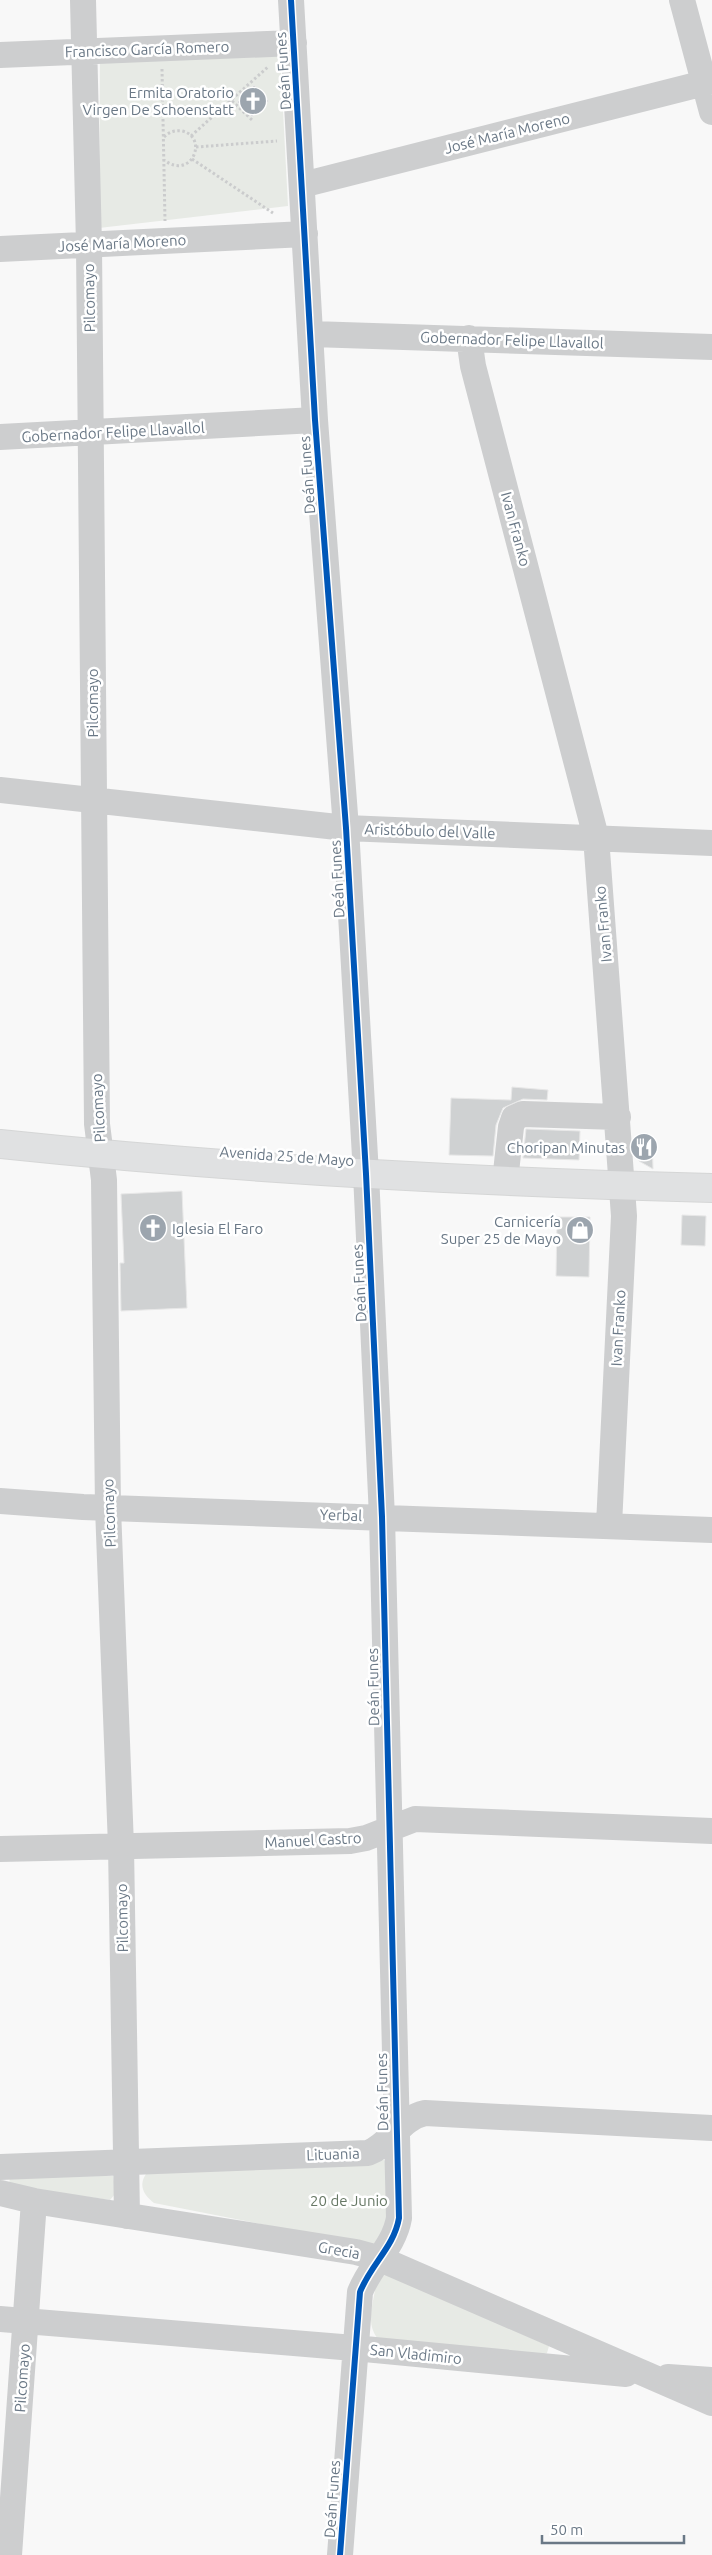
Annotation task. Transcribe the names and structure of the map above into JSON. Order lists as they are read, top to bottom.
{
  "streets": {
    "main road": ["Avenida 25 de Mayo"],
    "street": [
      "Francisco García Romero",
      "Deán Funes",
      "José María Moreno",
      "Pilcomayo",
      "Gobernador Felipe Llavallol",
      "Ivan Franko",
      "Aristóbulo del Valle",
      "Yerbal",
      "Manuel Castro",
      "Lituania",
      "Grecia",
      "San Vladimiro"
    ]
  },
  "crossings": [
    ["Francisco García Romero", "Deán Funes"],
    ["Francisco García Romero", "Pilcomayo"],
    ["Deán Funes", "José María Moreno"],
    ["Deán Funes", "Gobernador Felipe Llavallol"],
    ["Deán Funes", "Aristóbulo del Valle"],
    ["Deán Funes", "Avenida 25 de Mayo"],
    ["Deán Funes", "Yerbal"],
    ["Deán Funes", "Manuel Castro"],
    ["Deán Funes", "Lituania"],
    ["Deán Funes", "Grecia"],
    ["Deán Funes", "San Vladimiro"],
    ["José María Moreno", "Pilcomayo"],
    ["Pilcomayo", "Gobernador Felipe Llavallol"],
    ["Pilcomayo", "Aristóbulo del Valle"],
    ["Pilcomayo", "Avenida 25 de Mayo"],
    ["Pilcomayo", "Yerbal"],
    ["Pilcomayo", "Manuel Castro"],
    ["Pilcomayo", "Lituania"],
    ["Pilcomayo", "Grecia"],
    ["Pilcomayo", "San Vladimiro"],
    ["Gobernador Felipe Llavallol", "Ivan Franko"],
    ["Ivan Franko", "Aristóbulo del Valle"],
    ["Ivan Franko", "Avenida 25 de Mayo"],
    ["Ivan Franko", "Yerbal"],
    ["Grecia", "San Vladimiro"]
  ],
  "parks": ["20 de Junio"],
  "places": {
    "church": ["Ermita Oratorio Virgen De Schoenstatt", "Iglesia El Faro"],
    "restaurant": ["Choripan Minutas"],
    "shop": ["Carnicería Super 25 de Mayo"]
  },
  "scale_bar": "50 m"
}
